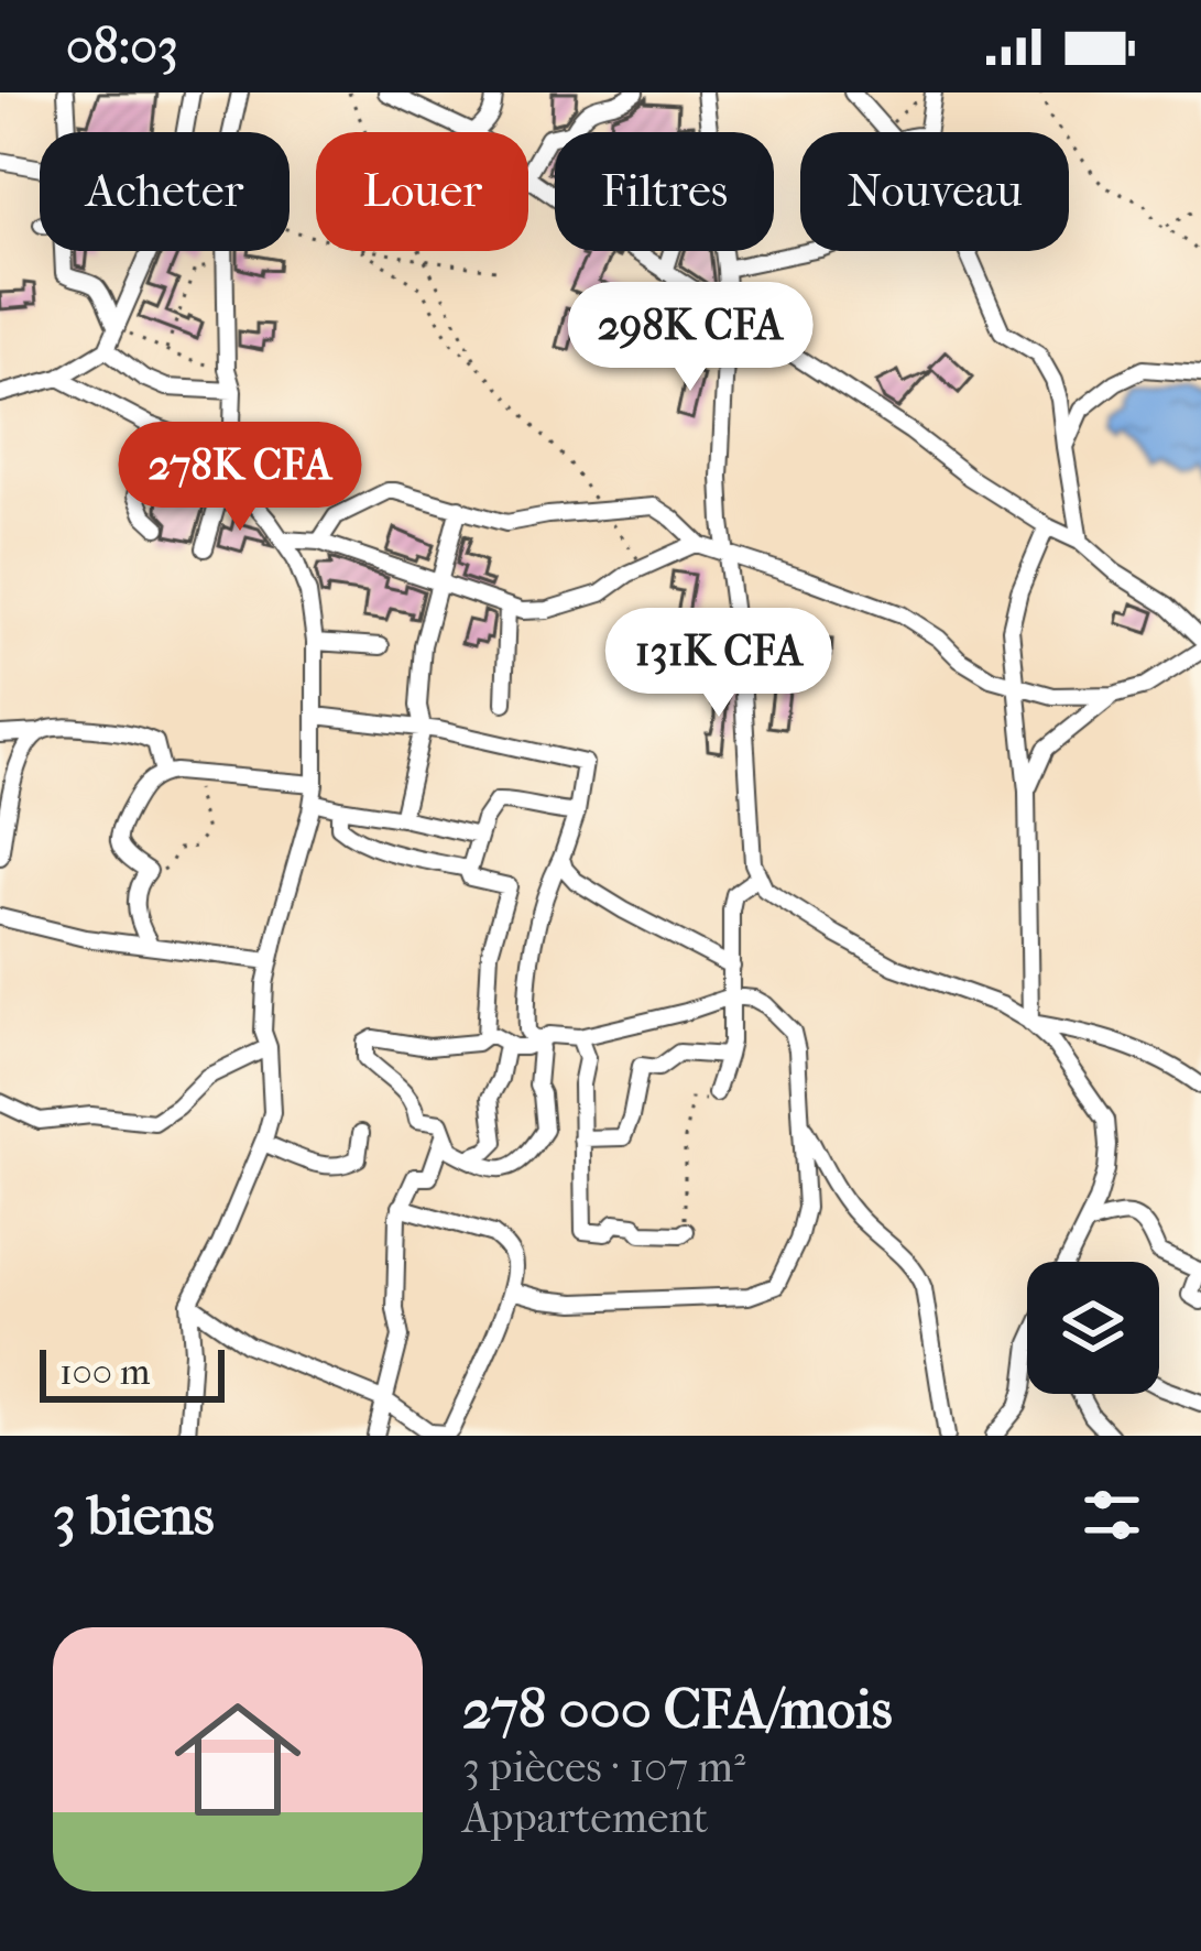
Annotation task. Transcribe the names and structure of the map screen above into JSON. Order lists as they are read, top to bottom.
{
  "scale_bar": "100 m",
  "page": {
    "status": "08:03",
    "chip": [
      "Acheter",
      "Louer",
      "Filtres",
      "Nouveau"
    ],
    "price": ["298K CFA", "278K CFA", "131K CFA"],
    "scale": "100 m",
    "heading": "3 biens",
    "list": [
      {
        "name": "278 000 CFA/mois",
        "note": "3 pièces · 107 m² · Appartement"
      }
    ]
  }
}
